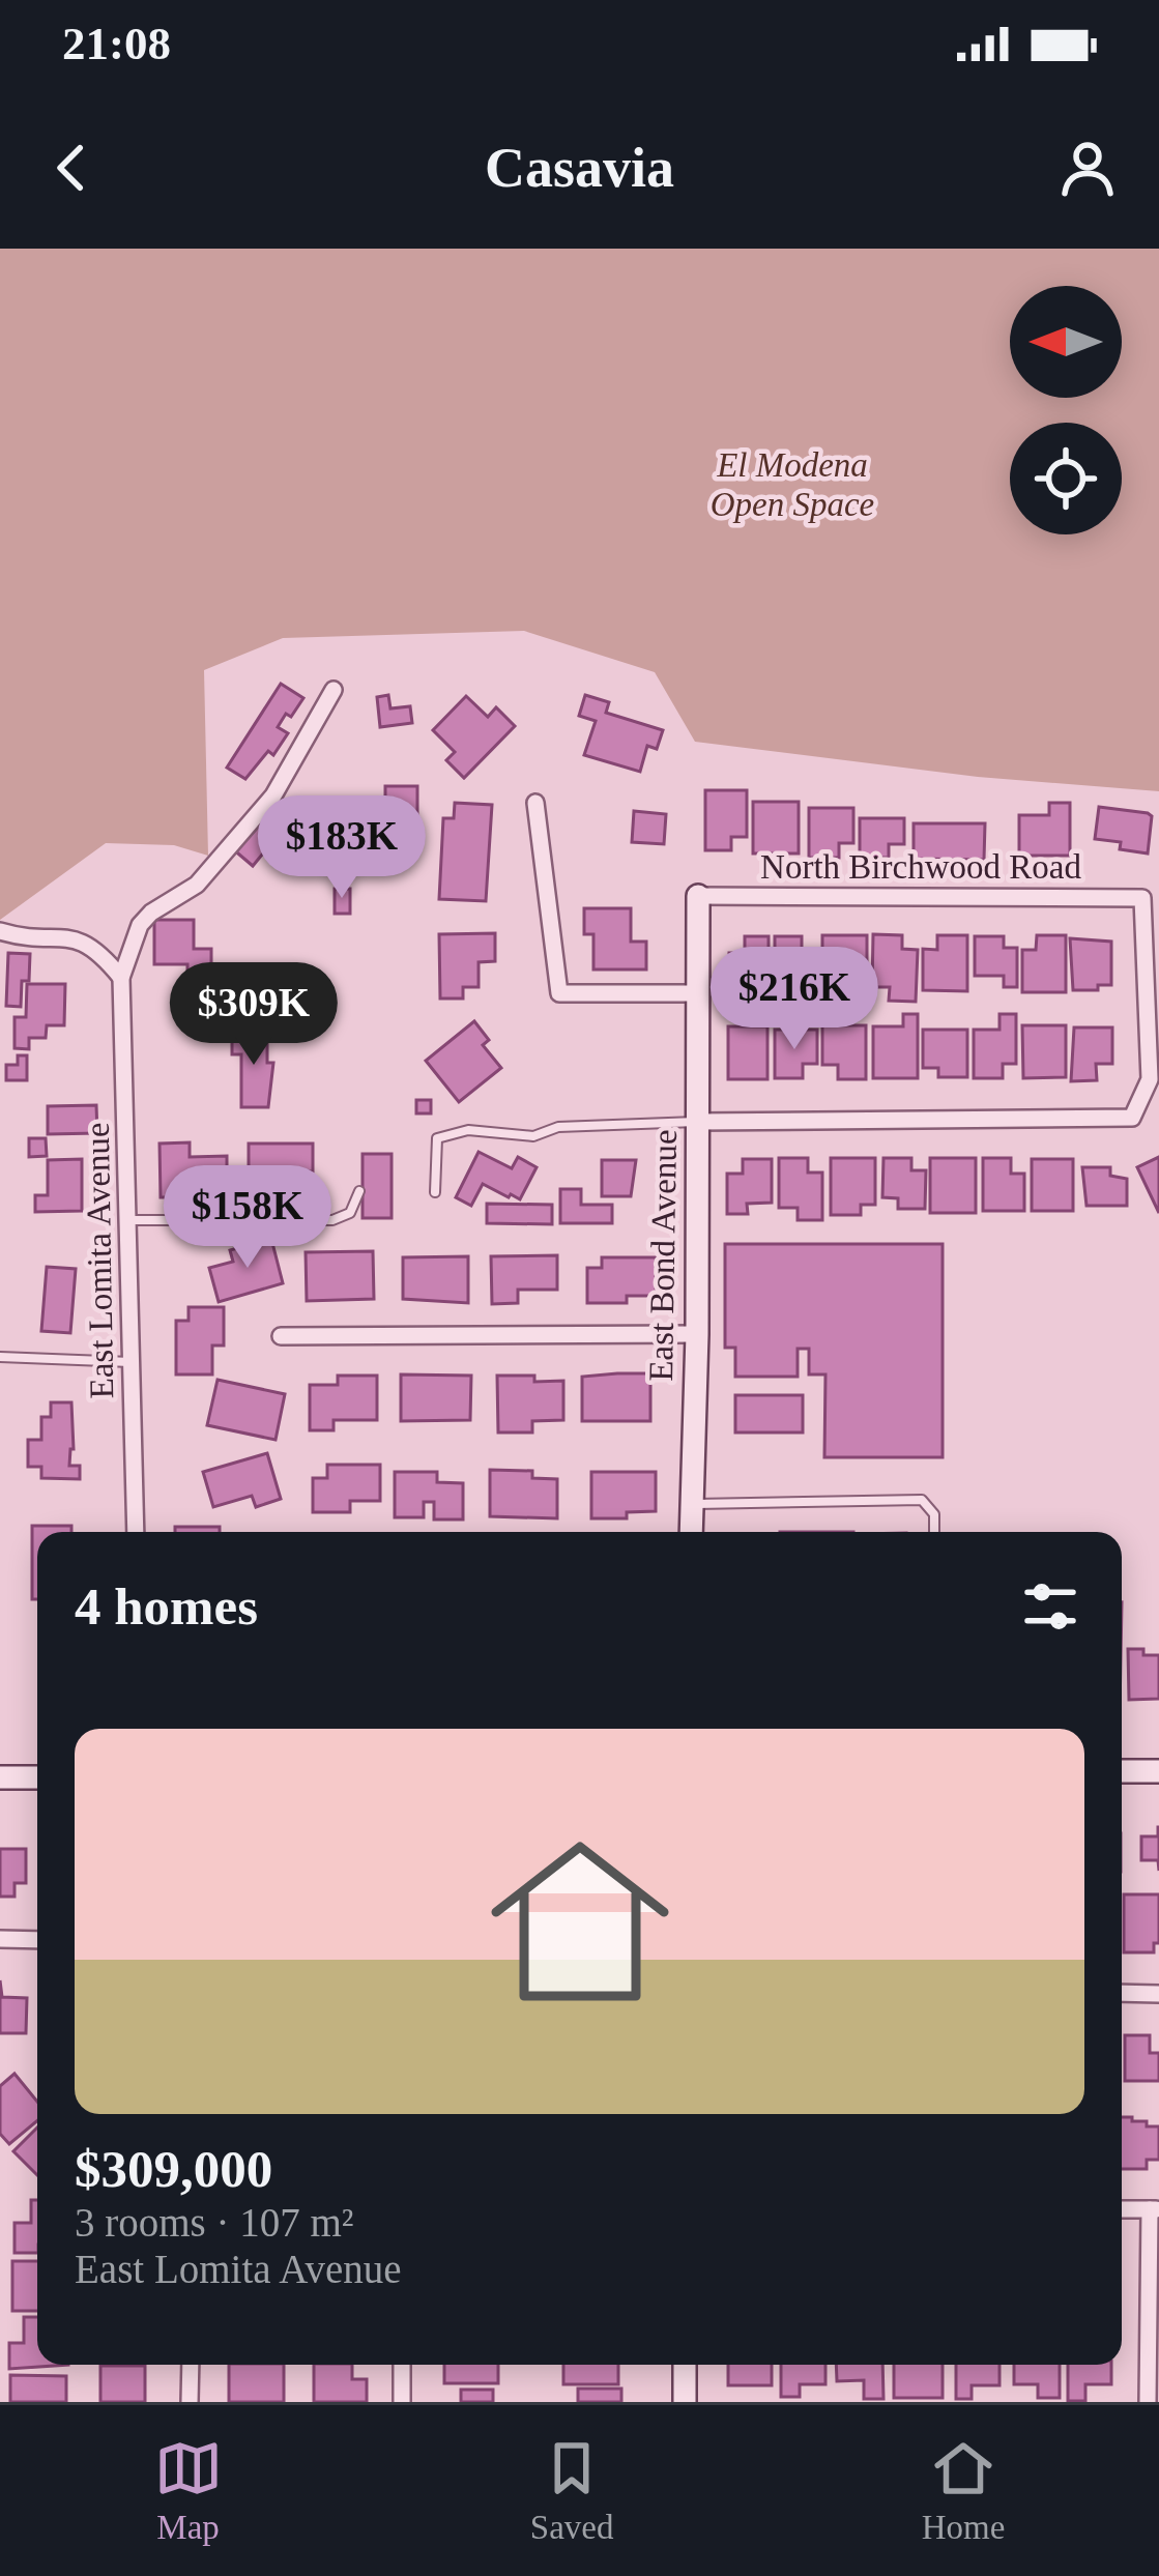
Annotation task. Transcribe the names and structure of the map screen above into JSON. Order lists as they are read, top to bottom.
{
  "streets": {
    "street": ["North Birchwood Road", "East Bond Avenue", "East Lomita Avenue"]
  },
  "crossings": [
    ["North Birchwood Road", "East Bond Avenue"]
  ],
  "parks": ["El Modena Open Space"],
  "north": "left",
  "page": {
    "status": "21:08",
    "header": "Casavia",
    "price": [
      "$183K",
      "$216K",
      "$309K",
      "$158K"
    ],
    "heading": "4 homes",
    "list": [
      {
        "name": "$309,000",
        "note": "3 rooms · 107 m² · East Lomita Avenue"
      }
    ],
    "tabs": ["Map", "Saved", "Home"]
  }
}
